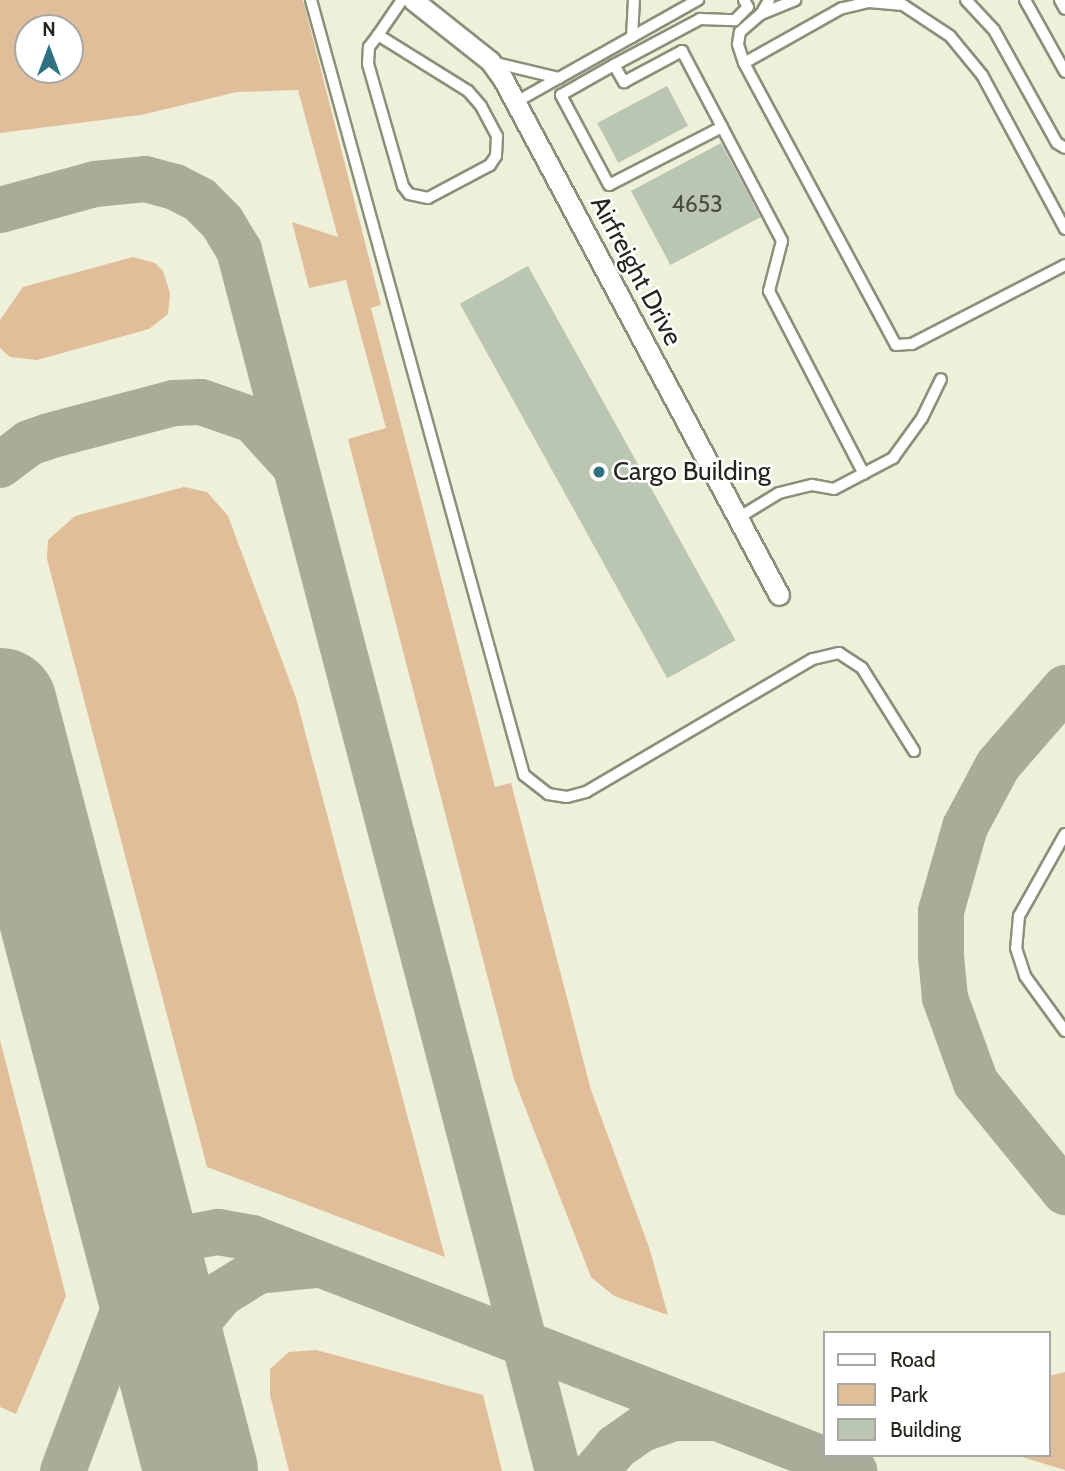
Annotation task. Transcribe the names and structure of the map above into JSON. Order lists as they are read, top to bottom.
{
  "streets": {
    "street": ["Airfreight Drive"]
  },
  "places": ["Cargo Building"],
  "house_numbers": ["4653"],
  "legend": ["Road", "Park", "Building"],
  "north": "top"
}
